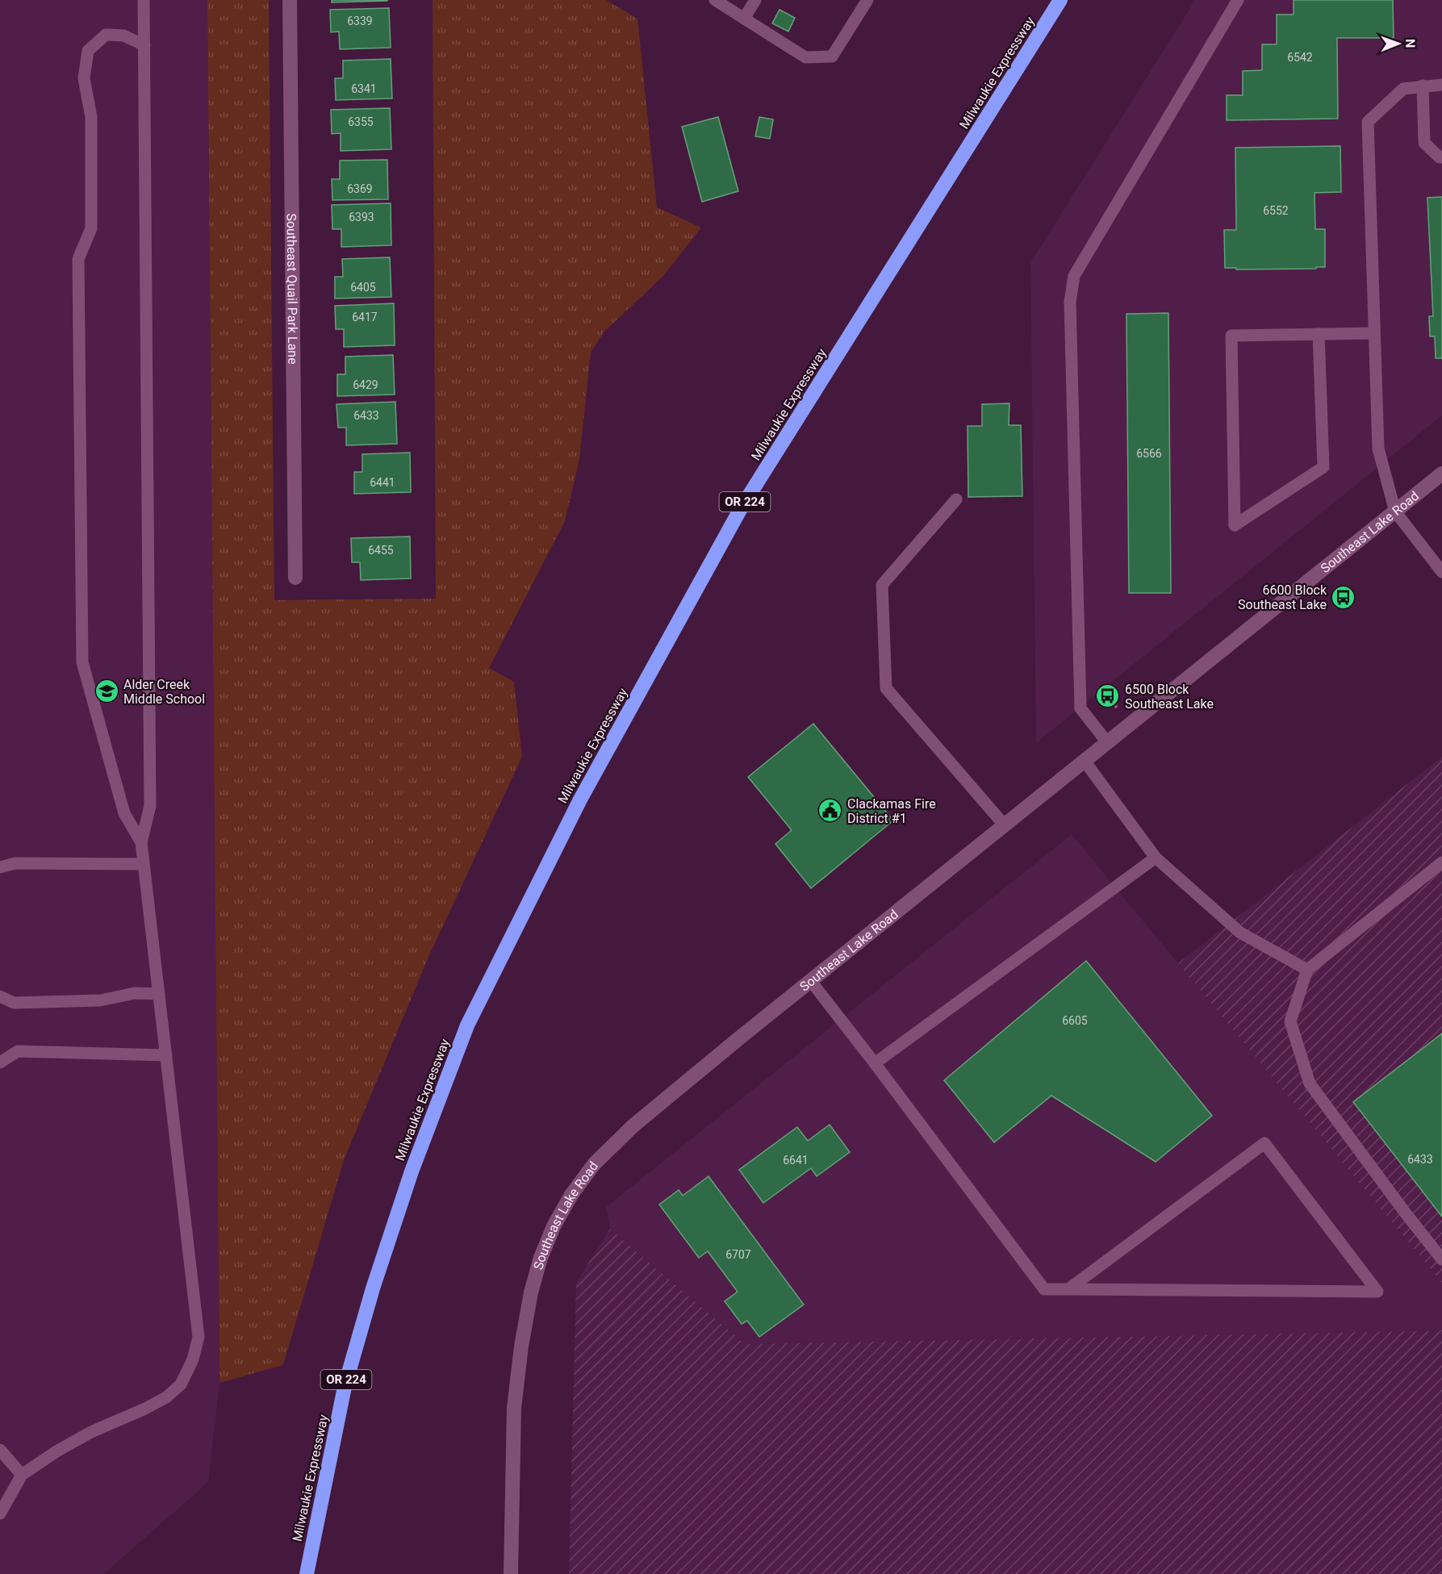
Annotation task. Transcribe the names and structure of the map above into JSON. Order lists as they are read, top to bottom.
{
  "streets": {
    "highway": ["Milwaukie Expressway", "OR 224"],
    "street": ["Southeast Quail Park Lane", "Southeast Lake Road"]
  },
  "places": {
    "bus stop": ["6600 Block Southeast Lake", "6500 Block Southeast Lake"],
    "school or university": ["Alder Creek Middle School"],
    "public building": ["Clackamas Fire District #1"]
  },
  "house_numbers": [
    "6339",
    "6542",
    "6341",
    "6355",
    "6369",
    "6552",
    "6393",
    "6405",
    "6417",
    "6429",
    "6433",
    "6566",
    "6441",
    "6455",
    "6605",
    "6433",
    "6641",
    "6707"
  ],
  "north": "right"
}
